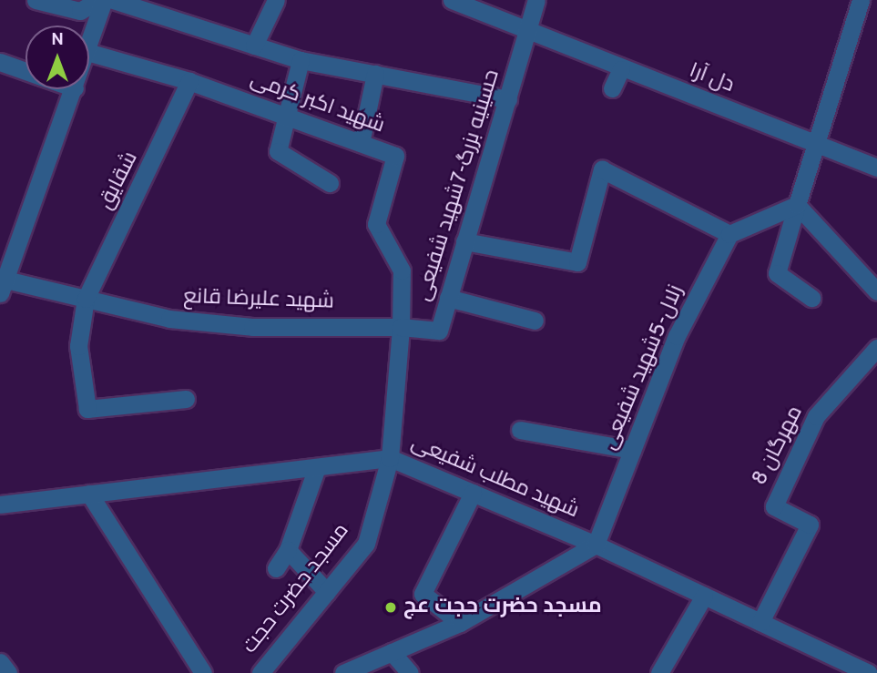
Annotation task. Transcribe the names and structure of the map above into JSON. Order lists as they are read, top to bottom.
{
  "streets": {
    "street": [
      "دل آرا",
      "شهید اکبر کرمی",
      "شقایق",
      "حسینیه بزرگ-7شهید شفیعی",
      "شهید علیرضا قانع",
      "زلال-5شهید شفیعی",
      "مهرگان 8",
      "شهید مطلب شفیعی",
      "مسجد حضرت حجت"
    ]
  },
  "crossings": [
    ["دل آرا", "حسینیه بزرگ-7شهید شفیعی"],
    ["شهید اکبر کرمی", "شقایق"],
    ["شهید اکبر کرمی", "حسینیه بزرگ-7شهید شفیعی"],
    ["شهید اکبر کرمی", "شهید علیرضا قانع"],
    ["شقایق", "شهید علیرضا قانع"],
    ["حسینیه بزرگ-7شهید شفیعی", "شهید علیرضا قانع"],
    ["زلال-5شهید شفیعی", "شهید مطلب شفیعی"],
    ["مهرگان 8", "شهید مطلب شفیعی"],
    ["شهید مطلب شفیعی", "مسجد حضرت حجت"]
  ],
  "places": ["مسجد حضرت حجت عج"],
  "north": "top"
}
